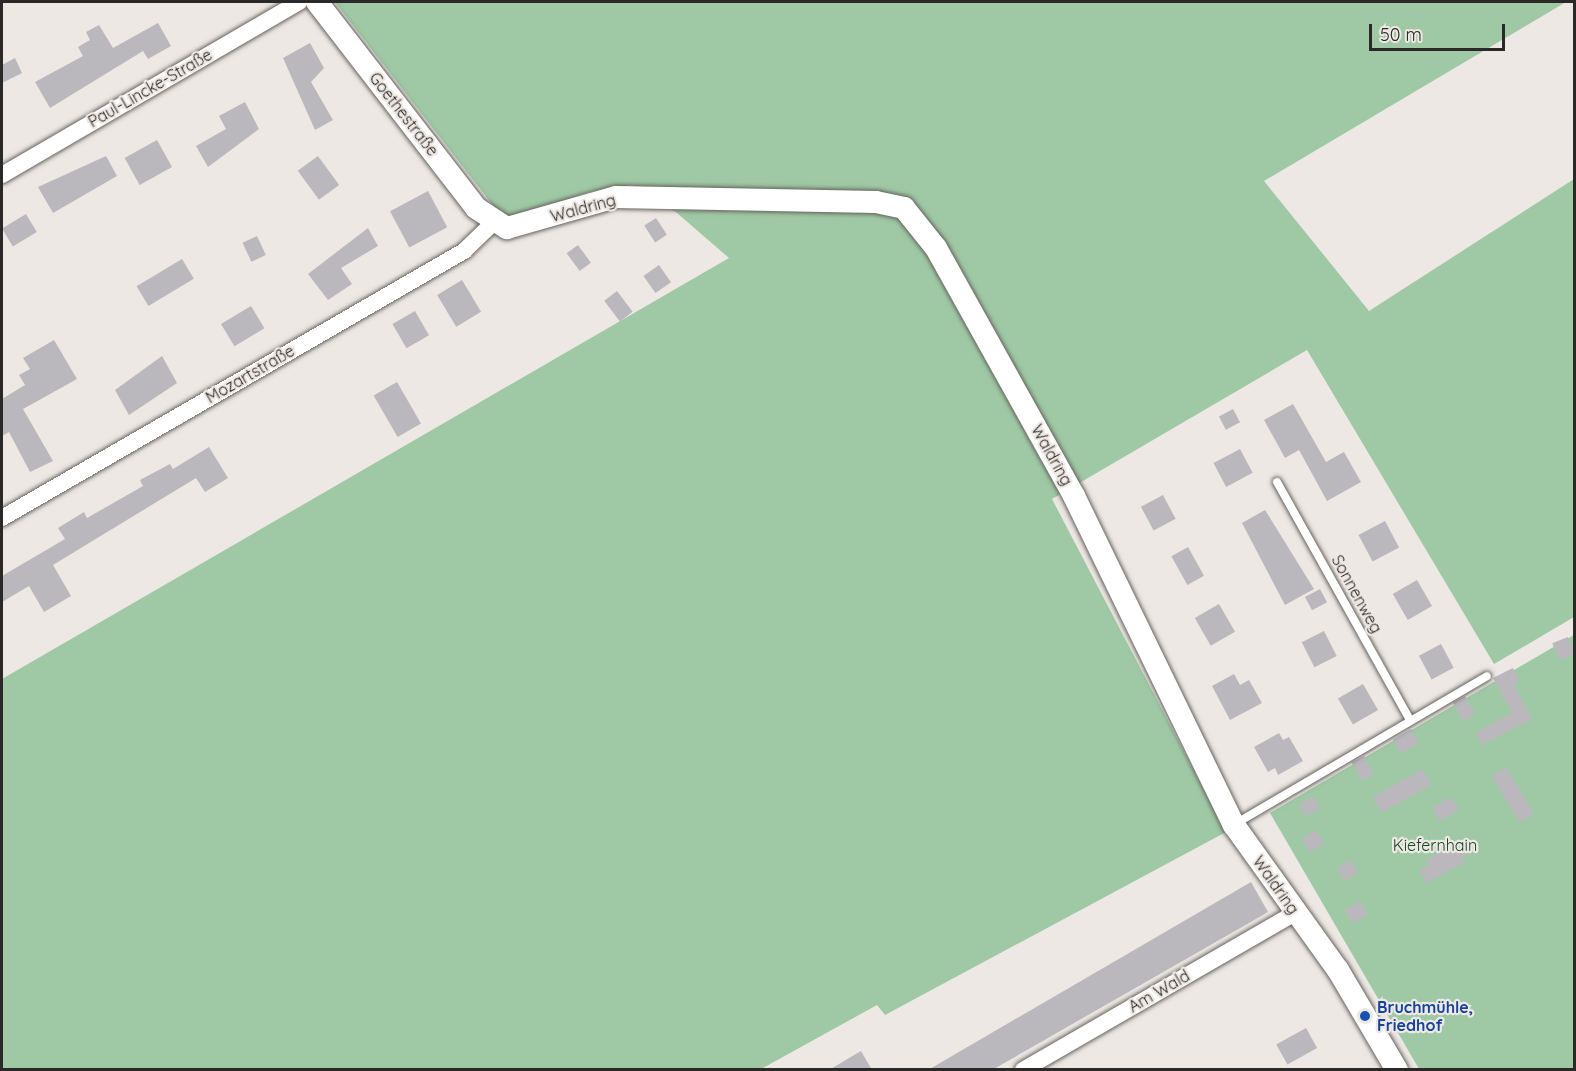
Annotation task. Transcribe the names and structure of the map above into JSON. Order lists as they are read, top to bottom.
{
  "streets": {
    "street": [
      "Paul-Lincke-Straße",
      "Goethestraße",
      "Waldring",
      "Mozartstraße",
      "Am Wald"
    ],
    "lane": ["Sonnenweg"]
  },
  "crossings": [
    ["Goethestraße", "Waldring"],
    ["Goethestraße", "Mozartstraße"],
    ["Waldring", "Mozartstraße"],
    ["Waldring", "Am Wald"]
  ],
  "parks": ["Kiefernhain"],
  "places": ["Bruchmühle, Friedhof"],
  "scale_bar": "50 m"
}
